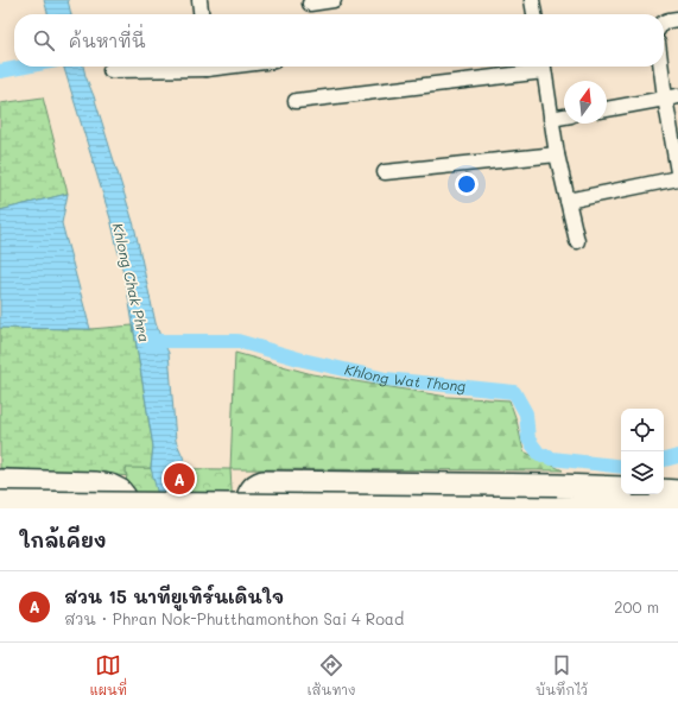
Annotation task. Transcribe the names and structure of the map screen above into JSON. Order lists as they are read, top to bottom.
{
  "water": ["Khlong Chak Phra", "Khlong Wat Thong"],
  "north": "top",
  "page": {
    "search": "ค้นหาที่นี่",
    "pins": "A",
    "heading": "ใกล้เคียง",
    "list": [
      {
        "mark": "A",
        "name": "สวน 15 นาทียูเทิร์นเดินใจ",
        "note": "สวน · Phran Nok-Phutthamonthon Sai 4 Road",
        "value": "200 m"
      }
    ],
    "nav": ["แผนที่", "เส้นทาง", "บันทึกไว้"]
  }
}
